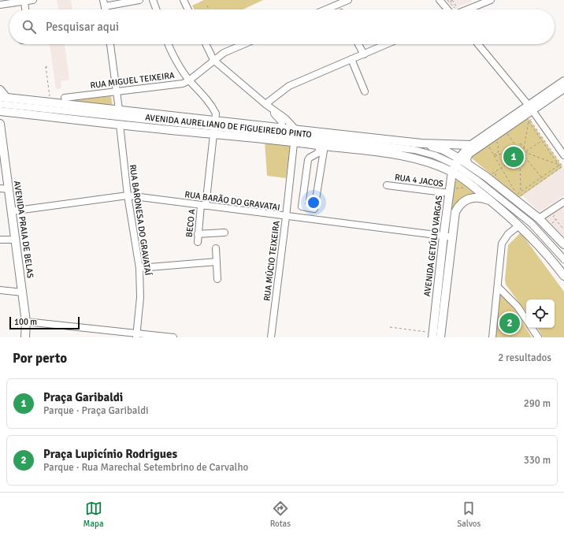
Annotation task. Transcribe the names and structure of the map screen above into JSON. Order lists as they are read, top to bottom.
{
  "streets": {
    "main road": ["AVENIDA AURELIANO DE FIGUEIREDO PINTO", "AVENIDA PRAIA DE BELAS", "AVENIDA GETÚLIO VARGAS"],
    "street": [
      "RUA MIGUEL TEIXEIRA",
      "RUA 4 JACOS",
      "RUA BARÃO DO GRAVATAI",
      "RUA BARONESA DO GRAVATAÍ",
      "BECO A",
      "RUA MÚCIO TEIXEIRA"
    ]
  },
  "crossings": [
    ["AVENIDA AURELIANO DE FIGUEIREDO PINTO", "RUA BARONESA DO GRAVATAÍ"],
    ["AVENIDA AURELIANO DE FIGUEIREDO PINTO", "BECO A"],
    ["AVENIDA AURELIANO DE FIGUEIREDO PINTO", "AVENIDA GETÚLIO VARGAS"],
    ["AVENIDA AURELIANO DE FIGUEIREDO PINTO", "RUA MÚCIO TEIXEIRA"],
    ["RUA 4 JACOS", "AVENIDA GETÚLIO VARGAS"],
    ["RUA BARÃO DO GRAVATAI", "RUA BARONESA DO GRAVATAÍ"],
    ["RUA BARÃO DO GRAVATAI", "BECO A"],
    ["RUA BARÃO DO GRAVATAI", "AVENIDA PRAIA DE BELAS"],
    ["RUA BARÃO DO GRAVATAI", "AVENIDA GETÚLIO VARGAS"],
    ["RUA BARÃO DO GRAVATAI", "RUA MÚCIO TEIXEIRA"]
  ],
  "scale_bar": "100 m",
  "page": {
    "search": "Pesquisar aqui",
    "pins": ["1", "2"],
    "scale": "100 m",
    "heading": ["Por perto", "2 resultados"],
    "list": [
      {
        "mark": "1",
        "name": "Praça Garibaldi",
        "note": "Parque · Praça Garibaldi",
        "value": "290 m"
      },
      {
        "mark": "2",
        "name": "Praça Lupicínio Rodrigues",
        "note": "Parque · Rua Marechal Setembrino de Carvalho",
        "value": "330 m"
      }
    ],
    "nav": ["Mapa", "Rotas", "Salvos"]
  }
}
